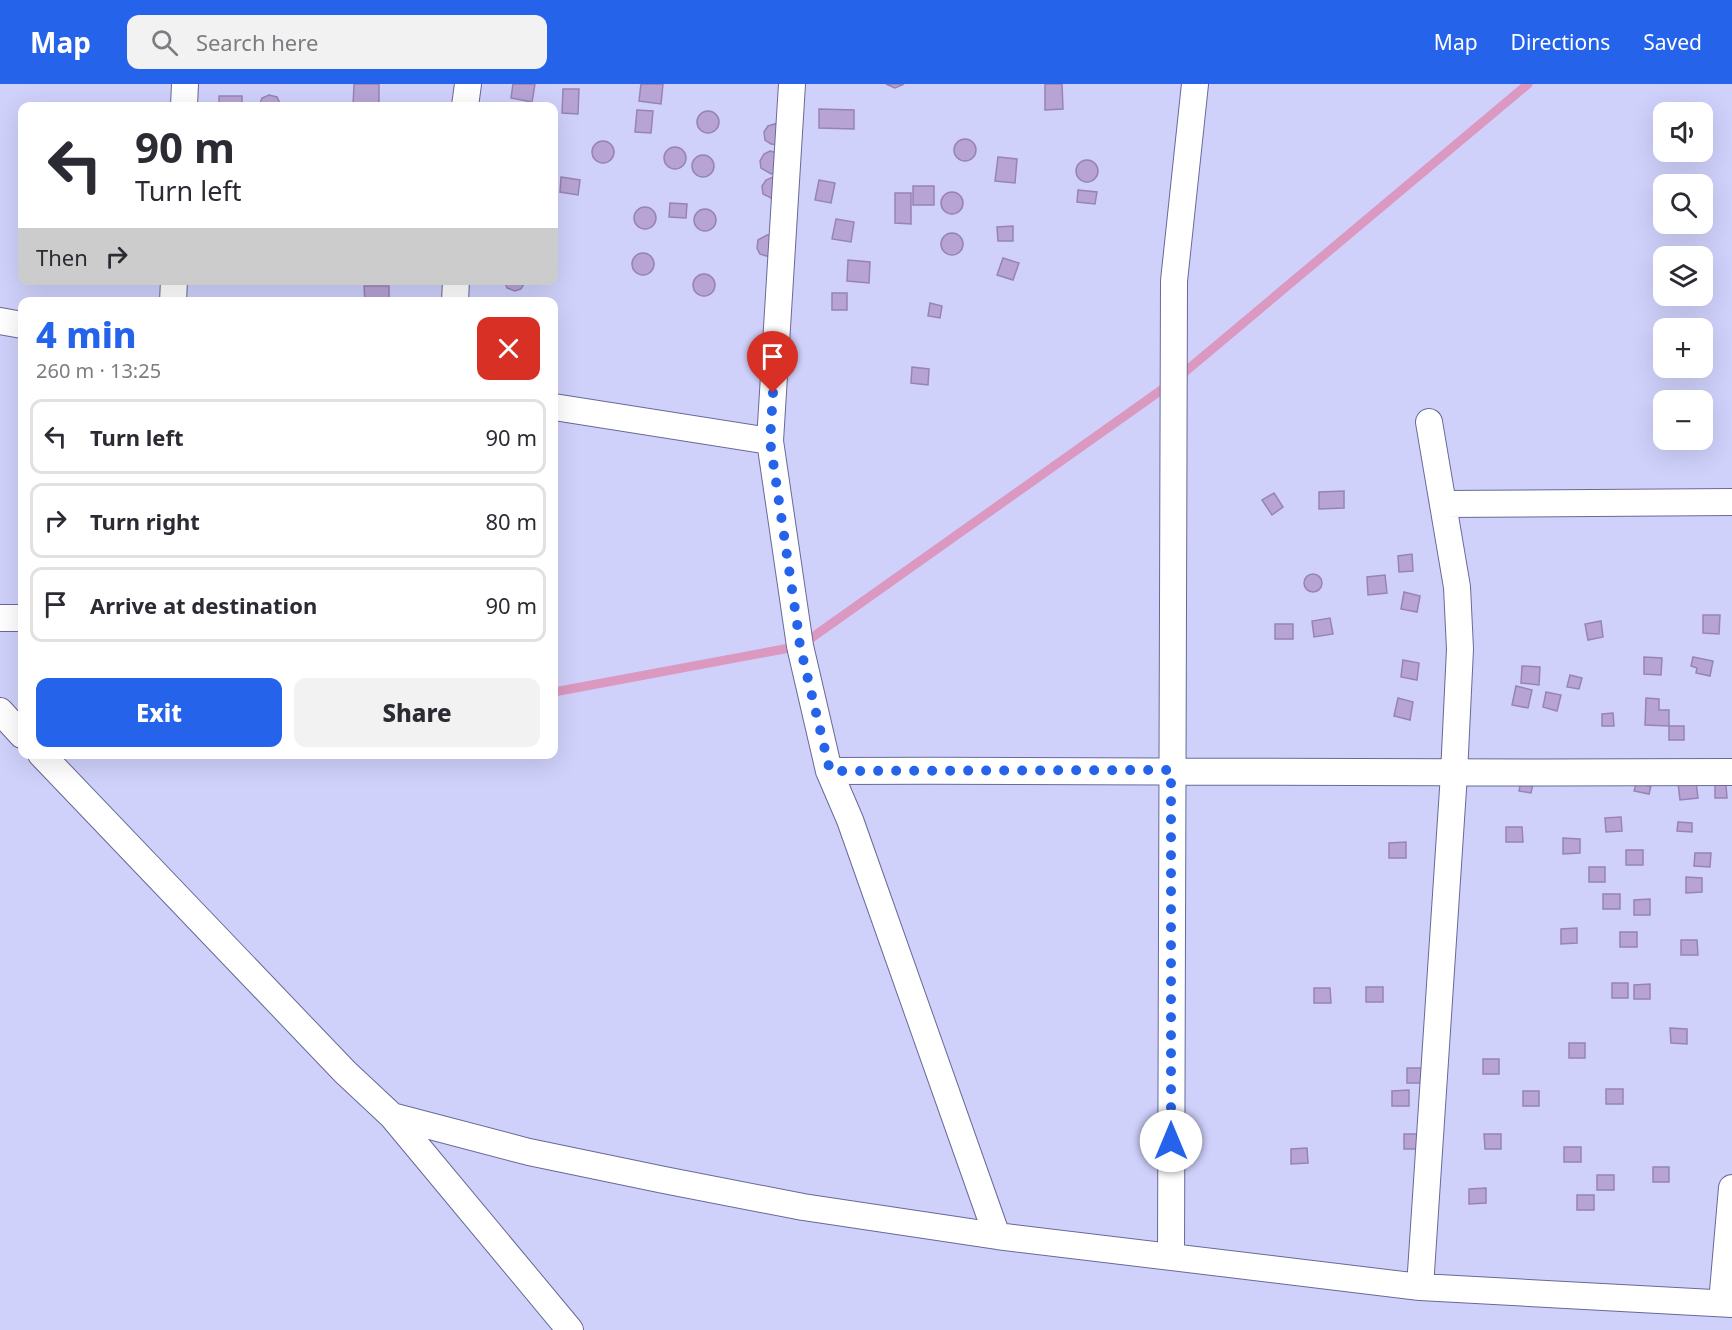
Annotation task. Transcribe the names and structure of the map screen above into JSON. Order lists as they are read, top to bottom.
{
  "page": {
    "header": "Map",
    "search": "Search here",
    "nav": ["Map", "Directions", "Saved"],
    "map_buttons": ["+", "−"],
    "turn": ["90 m", "Turn left"],
    "then": "Then",
    "heading": ["4 min", "260 m · 13:25"],
    "list": [
      {
        "name": "Turn left",
        "value": "90 m"
      },
      {
        "name": "Turn right",
        "value": "80 m"
      },
      {
        "name": "Arrive at destination",
        "value": "90 m"
      }
    ],
    "buttons": ["Exit", "Share"]
  }
}
